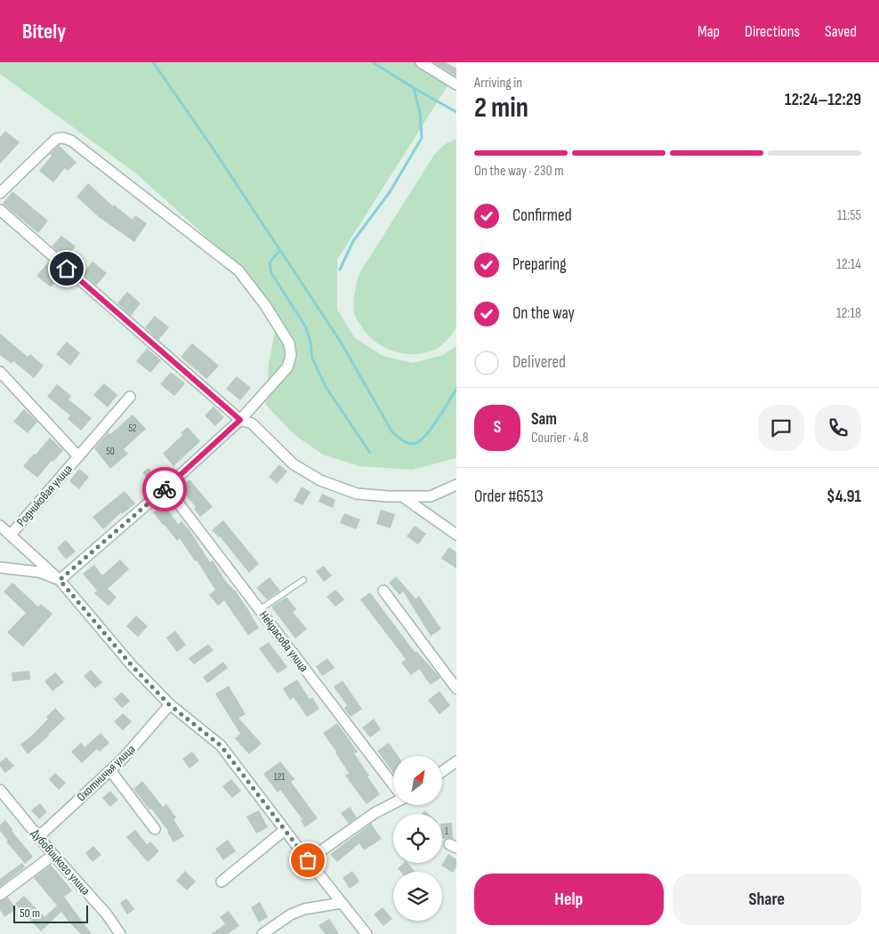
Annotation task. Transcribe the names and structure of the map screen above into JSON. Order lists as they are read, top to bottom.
{
  "streets": {
    "street": [
      "Родниковая улица",
      "Некрасова улица",
      "Охотничья улица",
      "Дубовицкого улица"
    ]
  },
  "crossings": [
    ["Охотничья улица", "Дубовицкого улица"]
  ],
  "house_numbers": [
    "52",
    "50",
    "121",
    "1"
  ],
  "scale_bar": "50 m",
  "north": "top right",
  "page": {
    "header": "Bitely",
    "nav": ["Map", "Directions", "Saved"],
    "heading": ["2 min", "Arriving in", "12:24–12:29"],
    "panel": [
      "Sam",
      "Courier · 4.8",
      "Order #6513",
      "$4.91"
    ],
    "bar": "On the way · 230 m",
    "list": [
      ["Confirmed", "11:55"],
      ["Preparing", "12:14"],
      ["On the way", "12:18"],
      "Delivered"
    ],
    "round": "S",
    "buttons": ["Help", "Share"],
    "scale": "50 m"
  }
}
